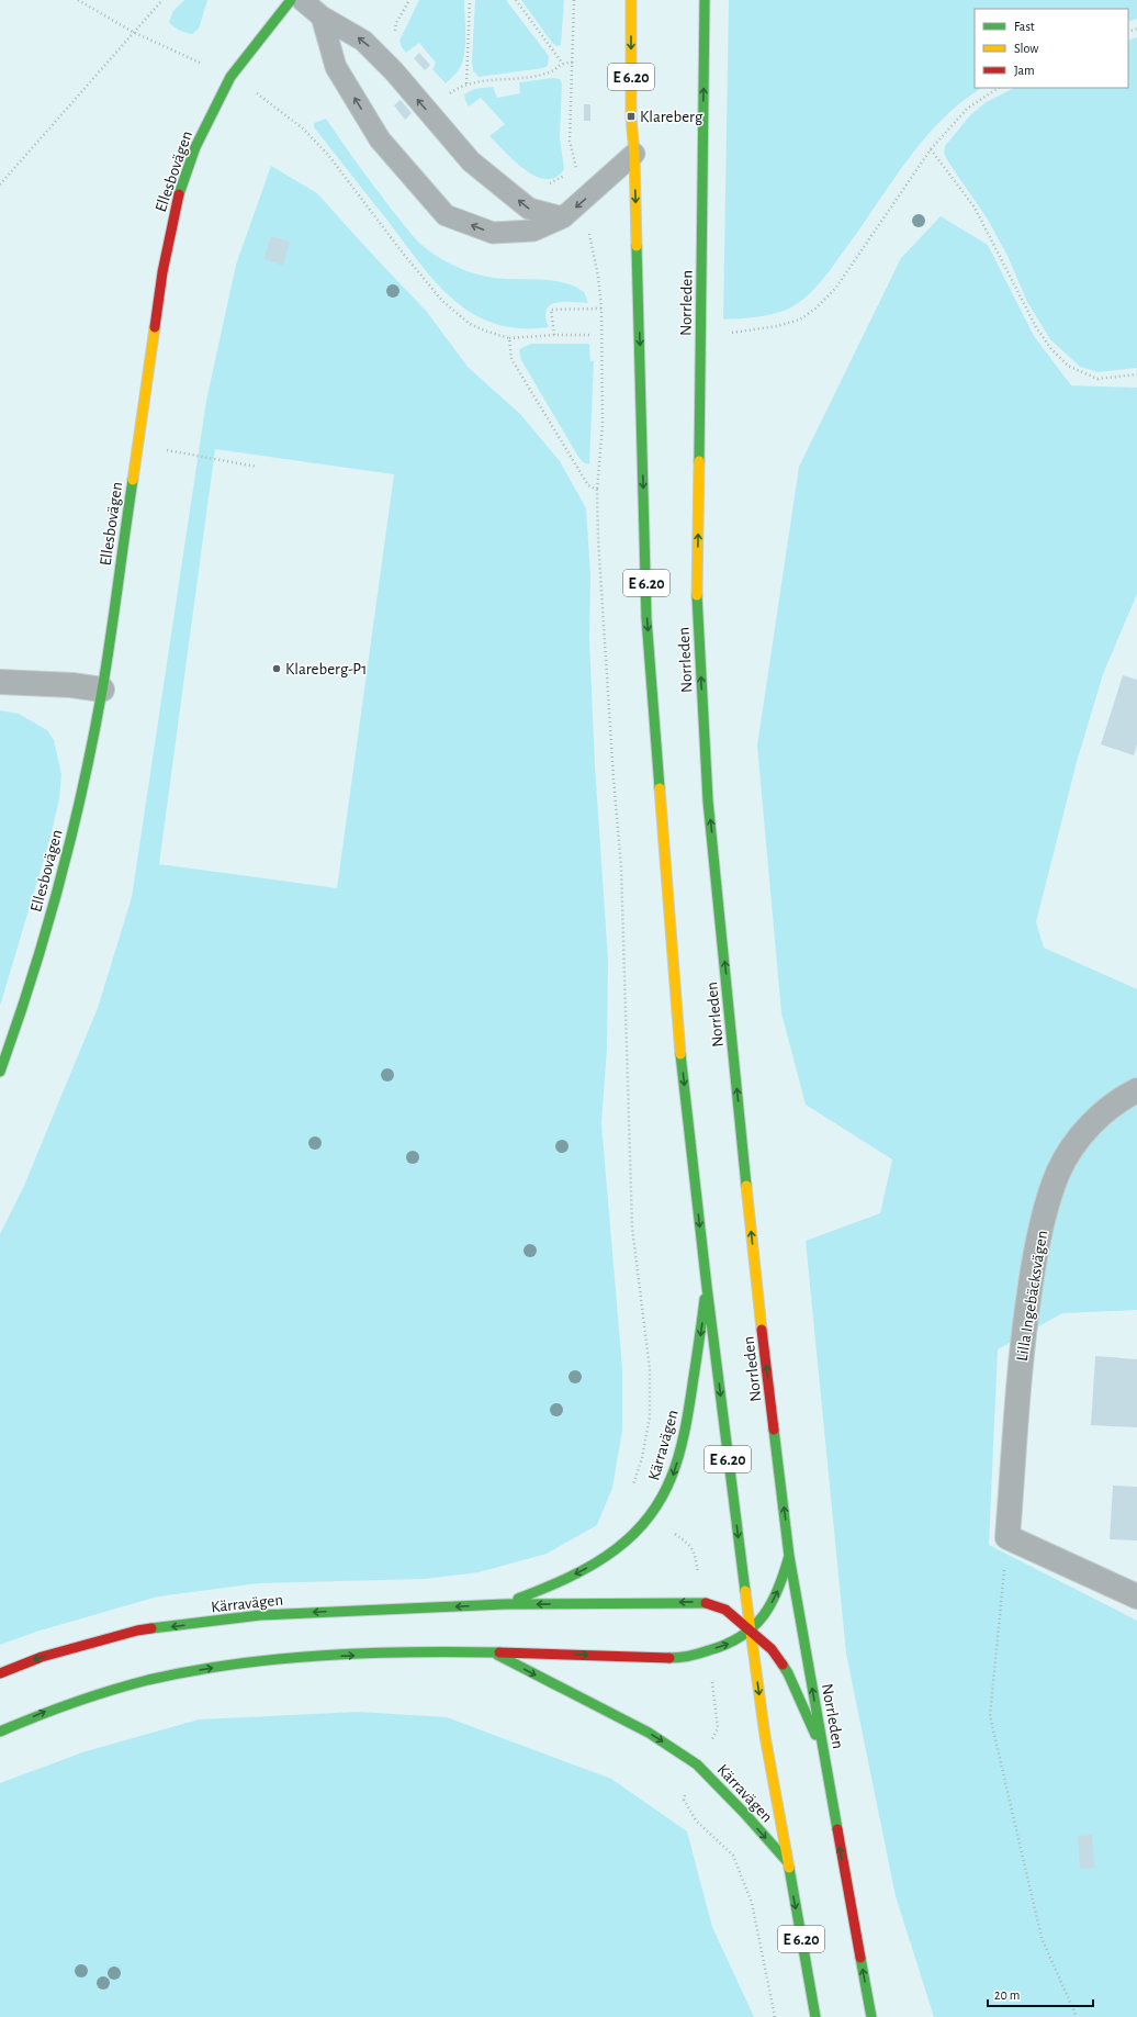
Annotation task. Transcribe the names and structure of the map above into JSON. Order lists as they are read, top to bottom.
{
  "streets": {
    "main road": [
      "E 6.20",
      "Ellesbovägen",
      "Norrleden",
      "Kärravägen"
    ],
    "street": ["Lilla Ingebäcksvägen"]
  },
  "crossings": [
    ["Norrleden", "Kärravägen"]
  ],
  "places": {
    "transit": ["Klareberg"],
    "other": ["Klareberg-P1"]
  },
  "legend": ["Fast", "Slow", "Jam"],
  "scale_bar": "20 m"
}
